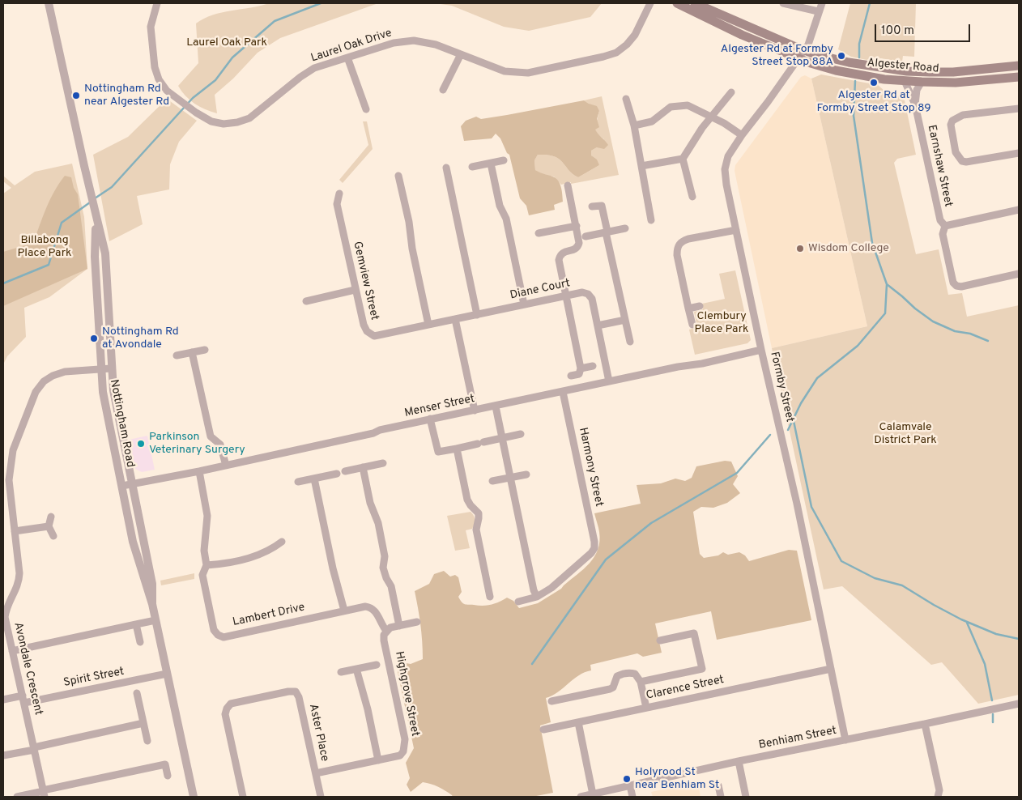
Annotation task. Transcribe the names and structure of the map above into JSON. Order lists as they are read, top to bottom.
{
  "streets": {
    "main road": ["Algester Road"],
    "street": [
      "Laurel Oak Drive",
      "Earnshaw Street",
      "Gemview Street",
      "Diane Court",
      "Formby Street",
      "Menser Street",
      "Nottingham Road",
      "Harmony Street",
      "Lambert Drive",
      "Avondale Crescent",
      "Spirit Street",
      "Clarence Street",
      "Highgrove Street",
      "Aster Place",
      "Benhiam Street"
    ]
  },
  "crossings": [
    ["Algester Road", "Earnshaw Street"],
    ["Algester Road", "Formby Street"],
    ["Gemview Street", "Diane Court"],
    ["Diane Court", "Menser Street"],
    ["Formby Street", "Menser Street"],
    ["Formby Street", "Clarence Street"],
    ["Formby Street", "Benhiam Street"],
    ["Menser Street", "Nottingham Road"],
    ["Menser Street", "Harmony Street"],
    ["Menser Street", "Lambert Drive"],
    ["Nottingham Road", "Avondale Crescent"],
    ["Nottingham Road", "Spirit Street"],
    ["Lambert Drive", "Highgrove Street"],
    ["Avondale Crescent", "Spirit Street"],
    ["Highgrove Street", "Aster Place"]
  ],
  "parks": [
    "Laurel Oak Park",
    "Billabong Place Park",
    "Clembury Place Park",
    "Calamvale District Park"
  ],
  "places": [
    "Algester Rd at Formby Street Stop 88A",
    "Algester Rd at Formby Street Stop 89",
    "Nottingham Rd near Algester Rd",
    "Wisdom College",
    "Nottingham Rd at Avondale",
    "Parkinson Veterinary Surgery",
    "Holyrood St near Benhiam St"
  ],
  "scale_bar": "100 m"
}
